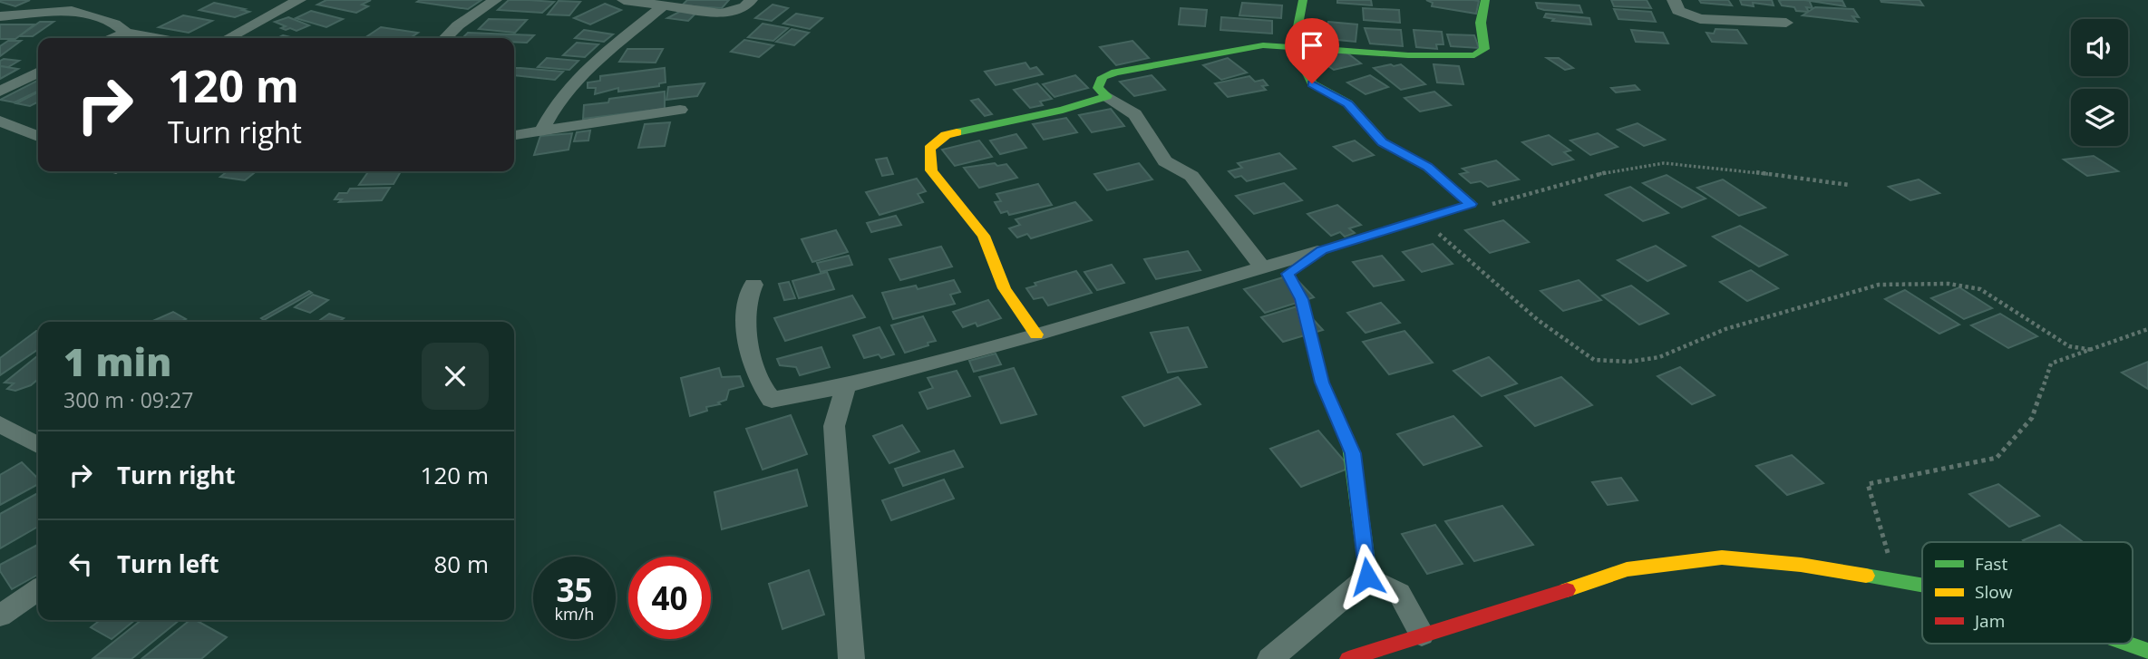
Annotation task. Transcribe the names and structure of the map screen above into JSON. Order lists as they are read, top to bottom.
{
  "legend": ["Fast", "Slow", "Jam"],
  "page": {
    "turn": ["120 m", "Turn right"],
    "heading": ["1 min", "300 m · 09:27"],
    "list": [
      {
        "name": "Turn right",
        "value": "120 m"
      },
      {
        "name": "Turn left",
        "value": "80 m"
      }
    ],
    "speed": "35 km/h",
    "limit": "40"
  }
}
